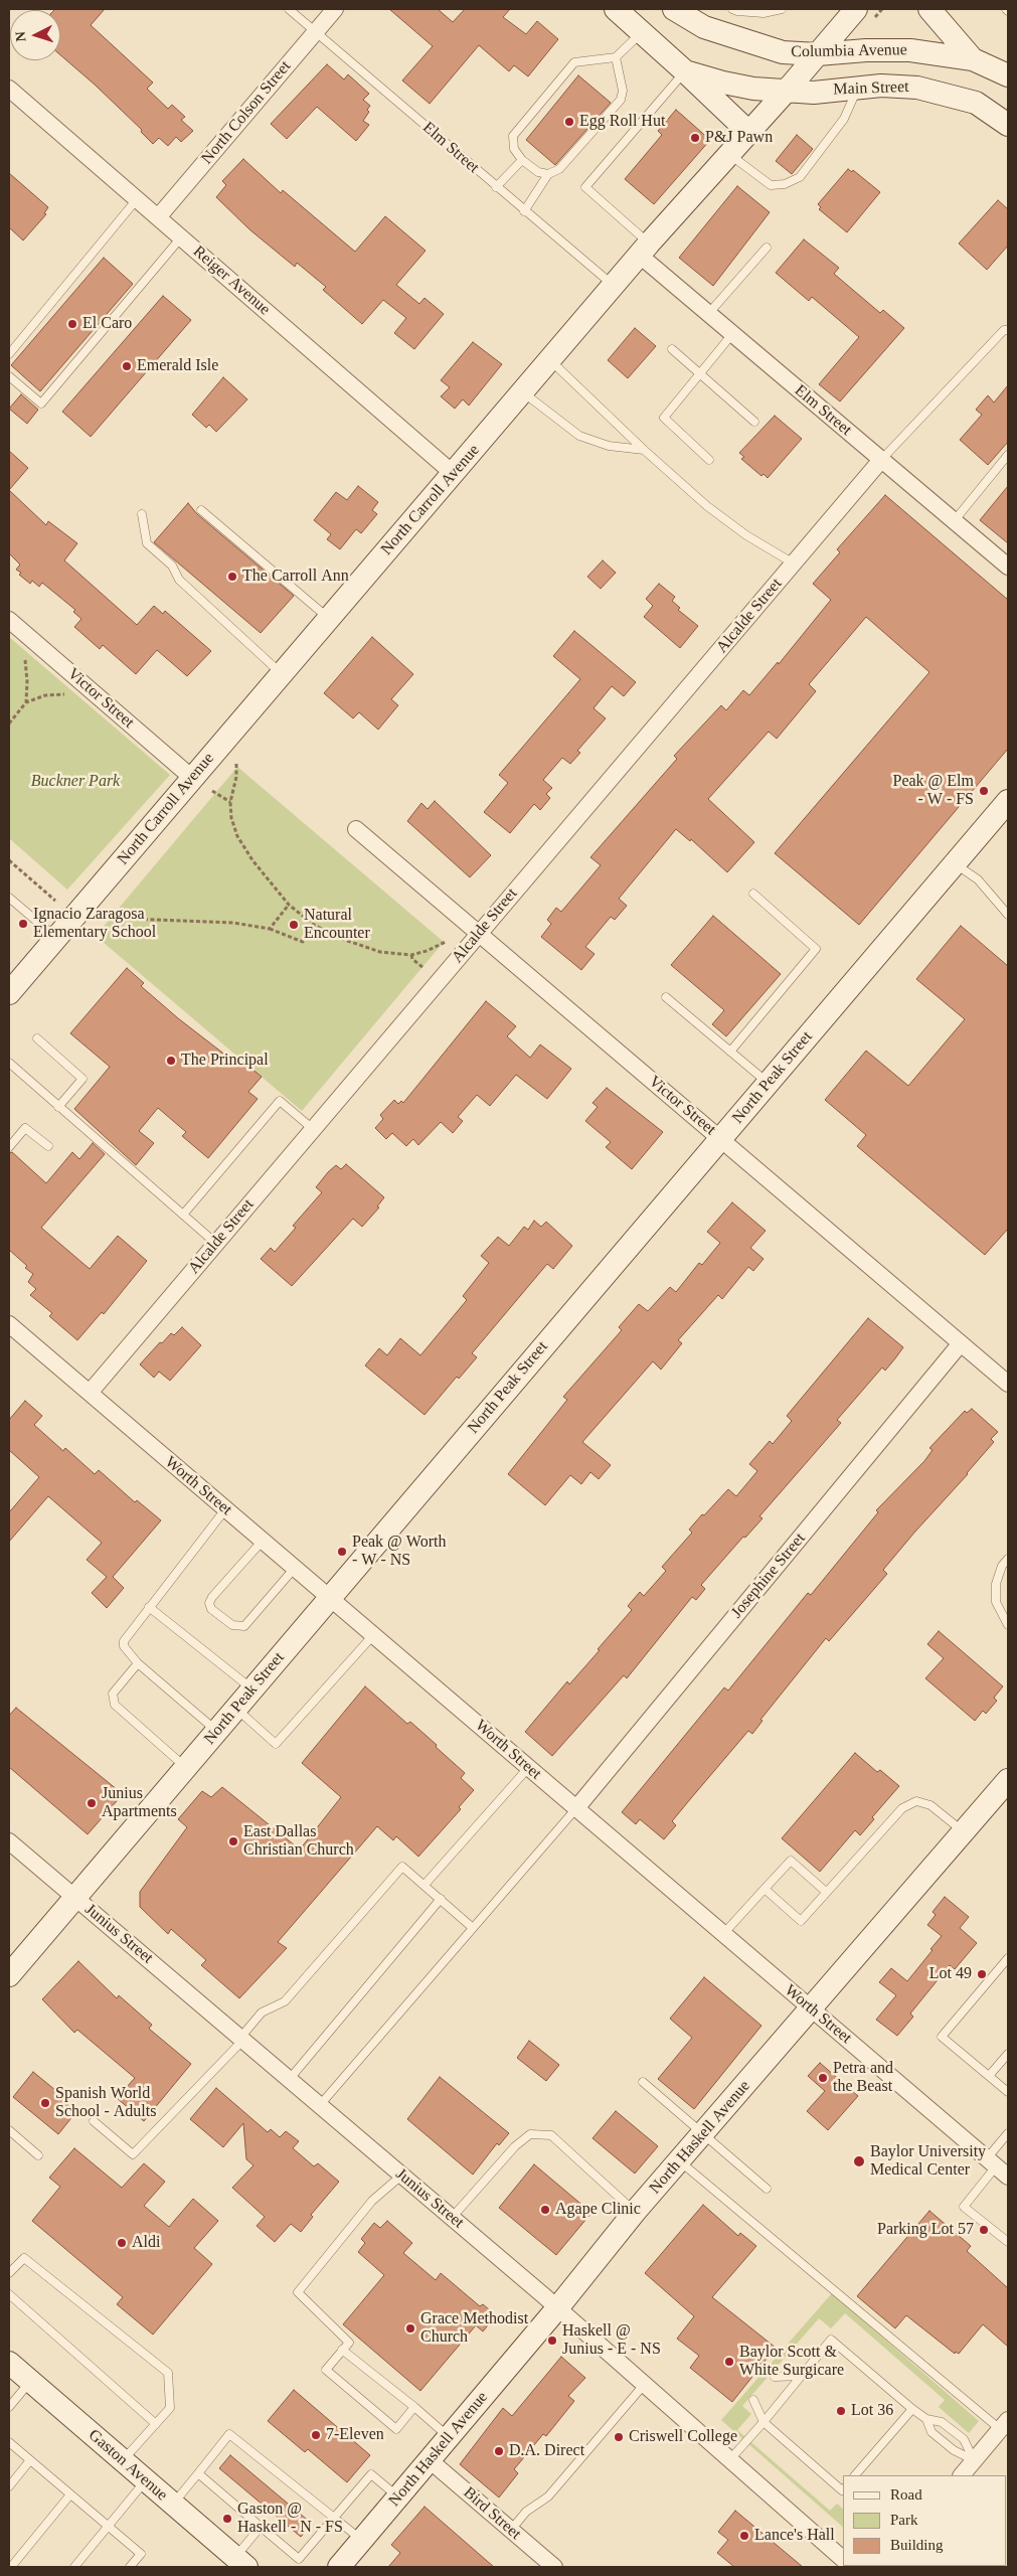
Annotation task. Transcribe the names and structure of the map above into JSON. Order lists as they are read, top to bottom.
{
  "streets": {
    "main road": [
      "Columbia Avenue",
      "Main Street",
      "North Carroll Avenue",
      "North Peak Street",
      "North Haskell Avenue",
      "Gaston Avenue"
    ],
    "street": [
      "North Colson Street",
      "Elm Street",
      "Reiger Avenue",
      "Alcalde Street",
      "Victor Street",
      "Worth Street",
      "Josephine Street",
      "Junius Street",
      "Bird Street"
    ]
  },
  "crossings": [
    ["Columbia Avenue", "North Carroll Avenue"],
    ["Main Street", "North Carroll Avenue"],
    ["North Colson Street", "Elm Street"],
    ["North Colson Street", "Reiger Avenue"],
    ["Elm Street", "North Carroll Avenue"],
    ["Elm Street", "Alcalde Street"],
    ["Reiger Avenue", "North Carroll Avenue"],
    ["North Carroll Avenue", "Victor Street"],
    ["Alcalde Street", "Victor Street"],
    ["Alcalde Street", "Worth Street"],
    ["Victor Street", "North Peak Street"],
    ["Victor Street", "Josephine Street"],
    ["North Peak Street", "Worth Street"],
    ["North Peak Street", "Junius Street"],
    ["Worth Street", "Josephine Street"],
    ["Worth Street", "North Haskell Avenue"],
    ["Junius Street", "North Haskell Avenue"],
    ["North Haskell Avenue", "Bird Street"]
  ],
  "parks": ["Buckner Park"],
  "places": [
    "Egg Roll Hut",
    "P&J Pawn",
    "El Caro",
    "Emerald Isle",
    "The Carroll Ann",
    "Peak @ Elm - W - FS",
    "Ignacio Zaragosa Elementary School",
    "Natural Encounter",
    "The Principal",
    "Peak @ Worth - W - NS",
    "Junius Apartments",
    "East Dallas Christian Church",
    "Lot 49",
    "Petra and the Beast",
    "Spanish World School - Adults",
    "Baylor University Medical Center",
    "Agape Clinic",
    "Parking Lot 57",
    "Aldi",
    "Grace Methodist Church",
    "Haskell @ Junius - E - NS",
    "Baylor Scott & White Surgicare",
    "Lot 36",
    "7-Eleven",
    "Criswell College",
    "D.A. Direct",
    "Gaston @ Haskell - N - FS",
    "Lance's Hall"
  ],
  "legend": ["Road", "Park", "Building"],
  "north": "left"
}
